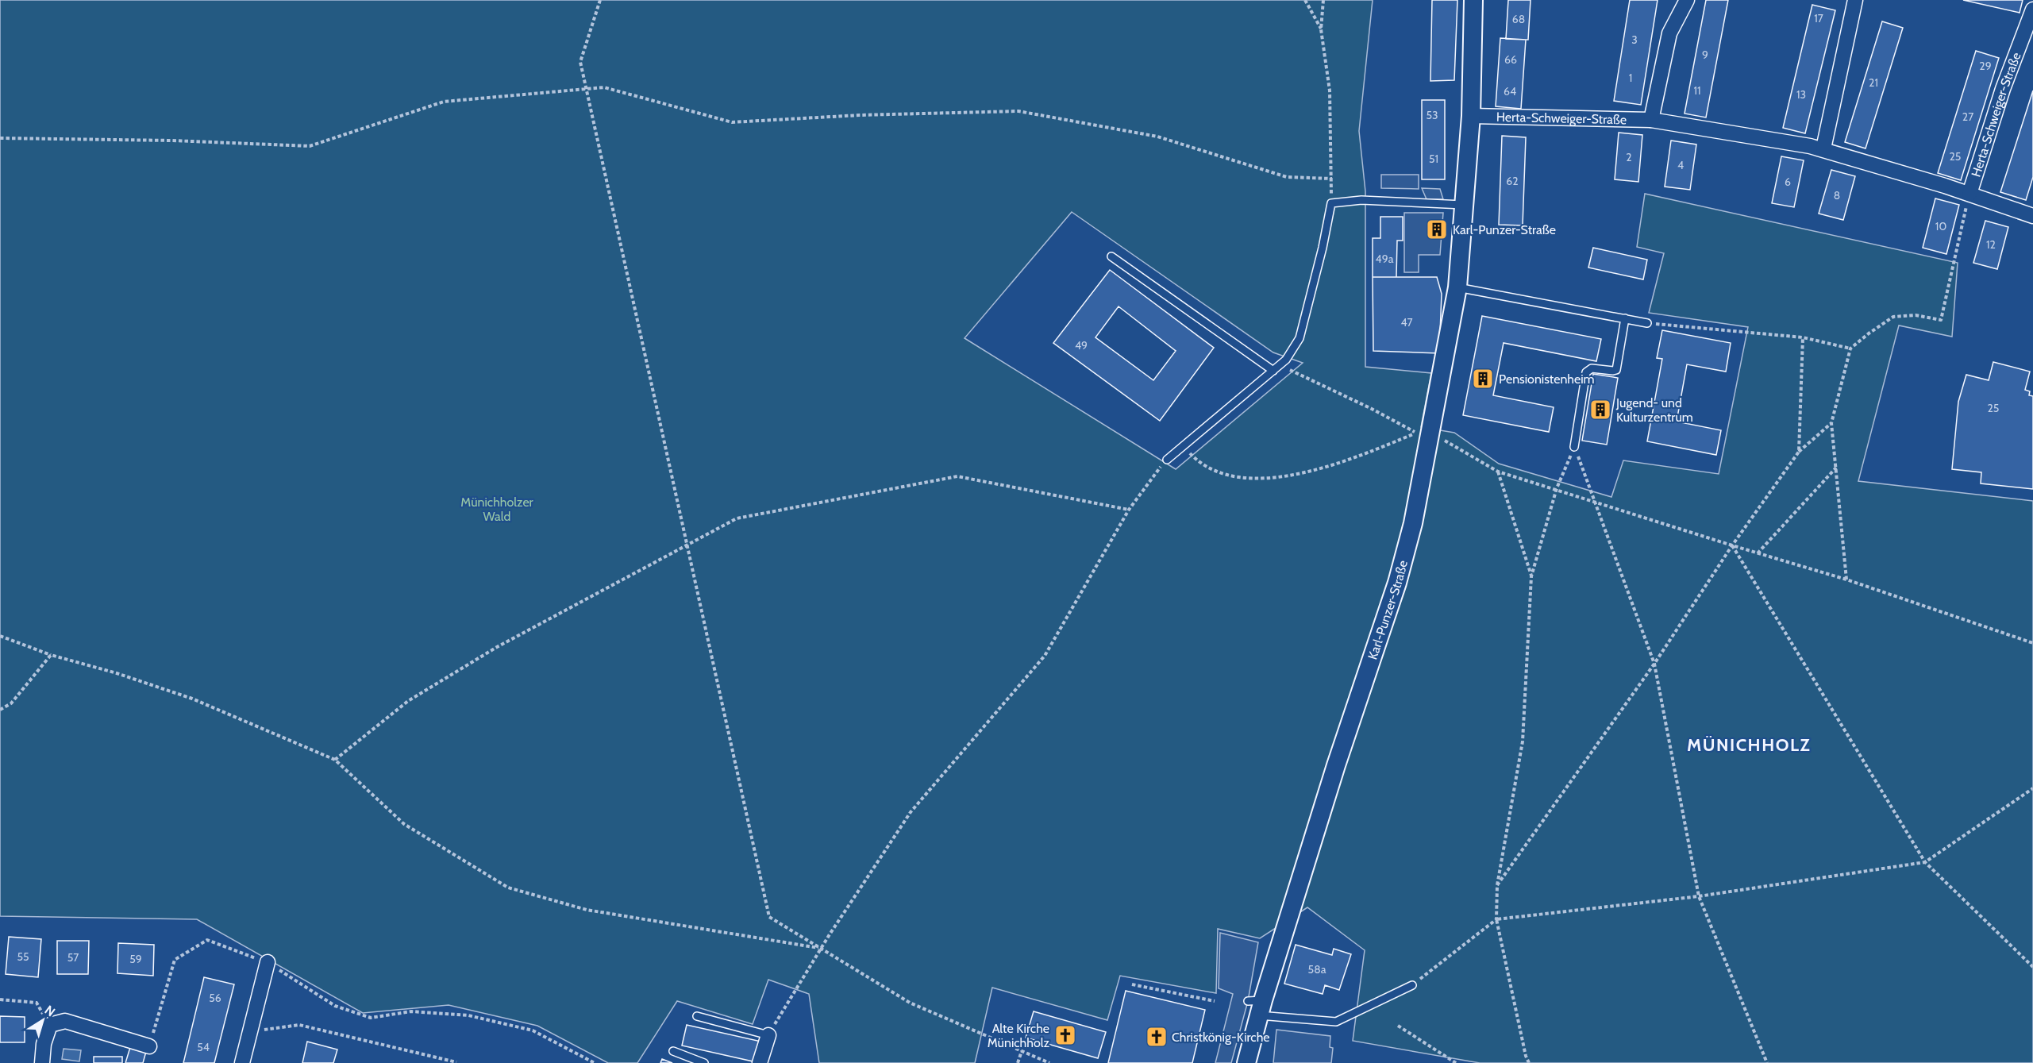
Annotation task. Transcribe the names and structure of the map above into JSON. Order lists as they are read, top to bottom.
{
  "streets": {
    "street": ["Herta-Schweiger-Straße", "Karl-Punzer-Straße"]
  },
  "crossings": [
    ["Herta-Schweiger-Straße", "Karl-Punzer-Straße"]
  ],
  "districts": ["MÜNICHHOLZ"],
  "parks": ["Münichholzer Wald"],
  "places": {
    "building": ["Karl-Punzer-Straße", "Pensionistenheim", "Jugend- und Kulturzentrum"],
    "church": ["Alte Kirche Münichholz", "Christkönig-Kirche"]
  },
  "house_numbers": [
    "17",
    "68",
    "3",
    "9",
    "66",
    "29",
    "1",
    "21",
    "11",
    "64",
    "13",
    "53",
    "27",
    "25",
    "2",
    "51",
    "4",
    "62",
    "6",
    "8",
    "10",
    "12",
    "49a",
    "47",
    "49",
    "25",
    "55",
    "57",
    "59",
    "58a",
    "56",
    "54"
  ],
  "north": "top right"
}
